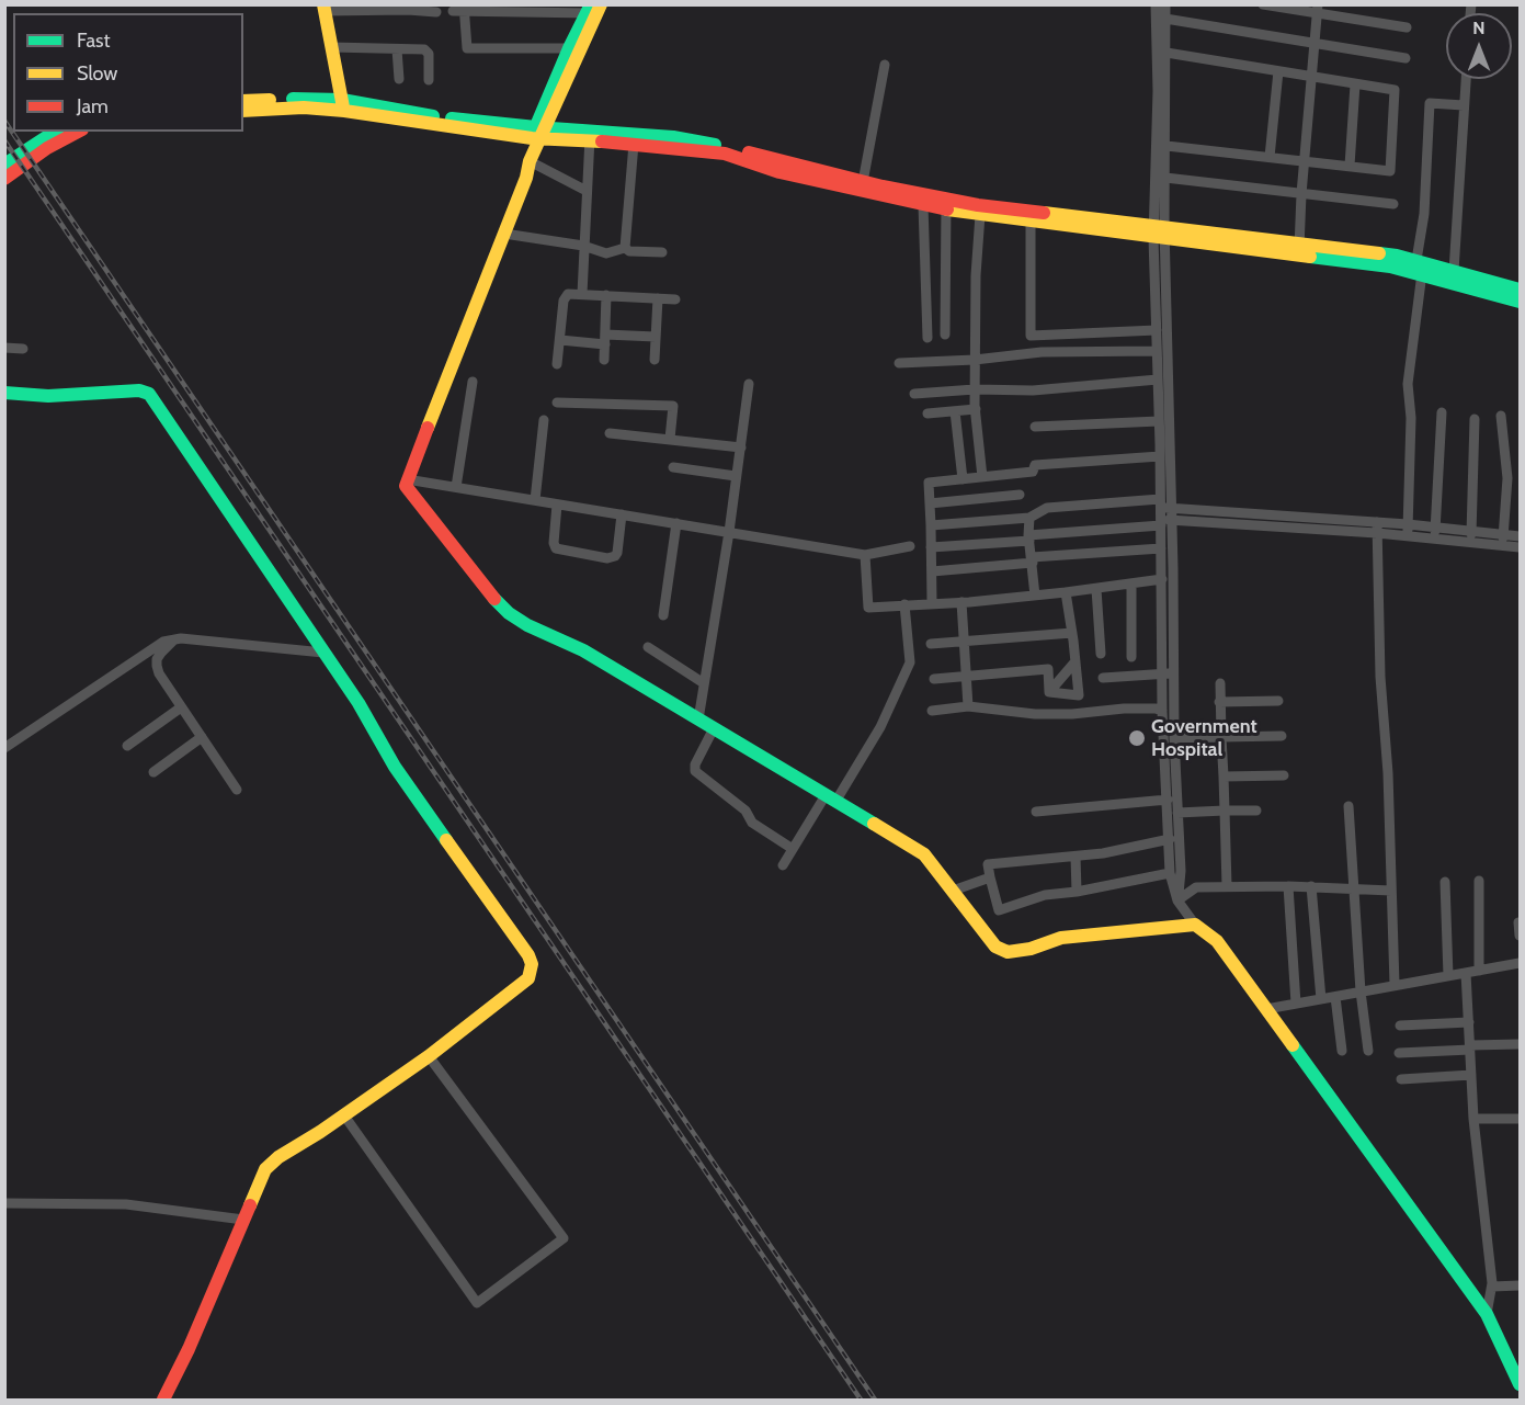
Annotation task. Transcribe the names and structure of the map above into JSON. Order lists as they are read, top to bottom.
{
  "places": ["Government Hospital"],
  "legend": ["Fast", "Slow", "Jam"],
  "north": "top"
}
